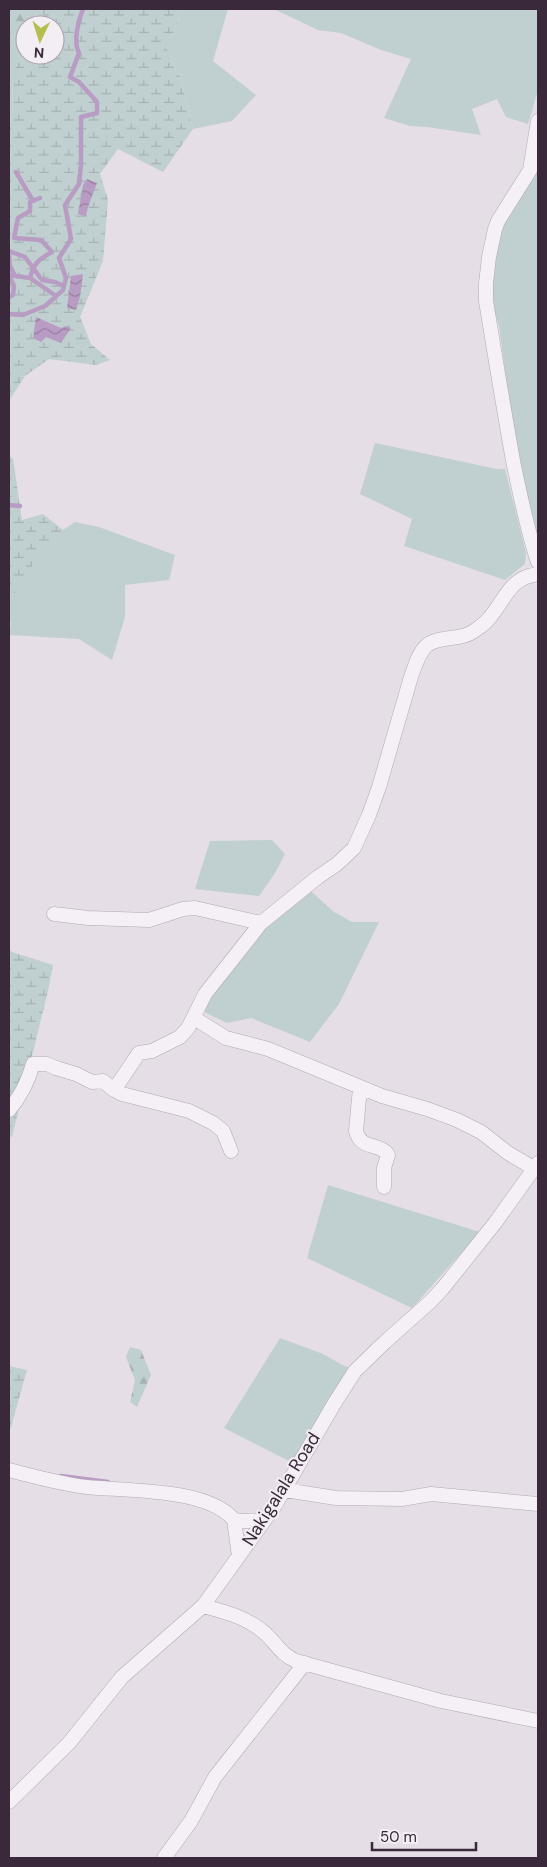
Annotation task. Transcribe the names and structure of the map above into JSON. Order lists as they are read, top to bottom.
{
  "streets": {
    "street": ["Nakigalala Road"]
  },
  "scale_bar": "50 m",
  "north": "bottom"
}
